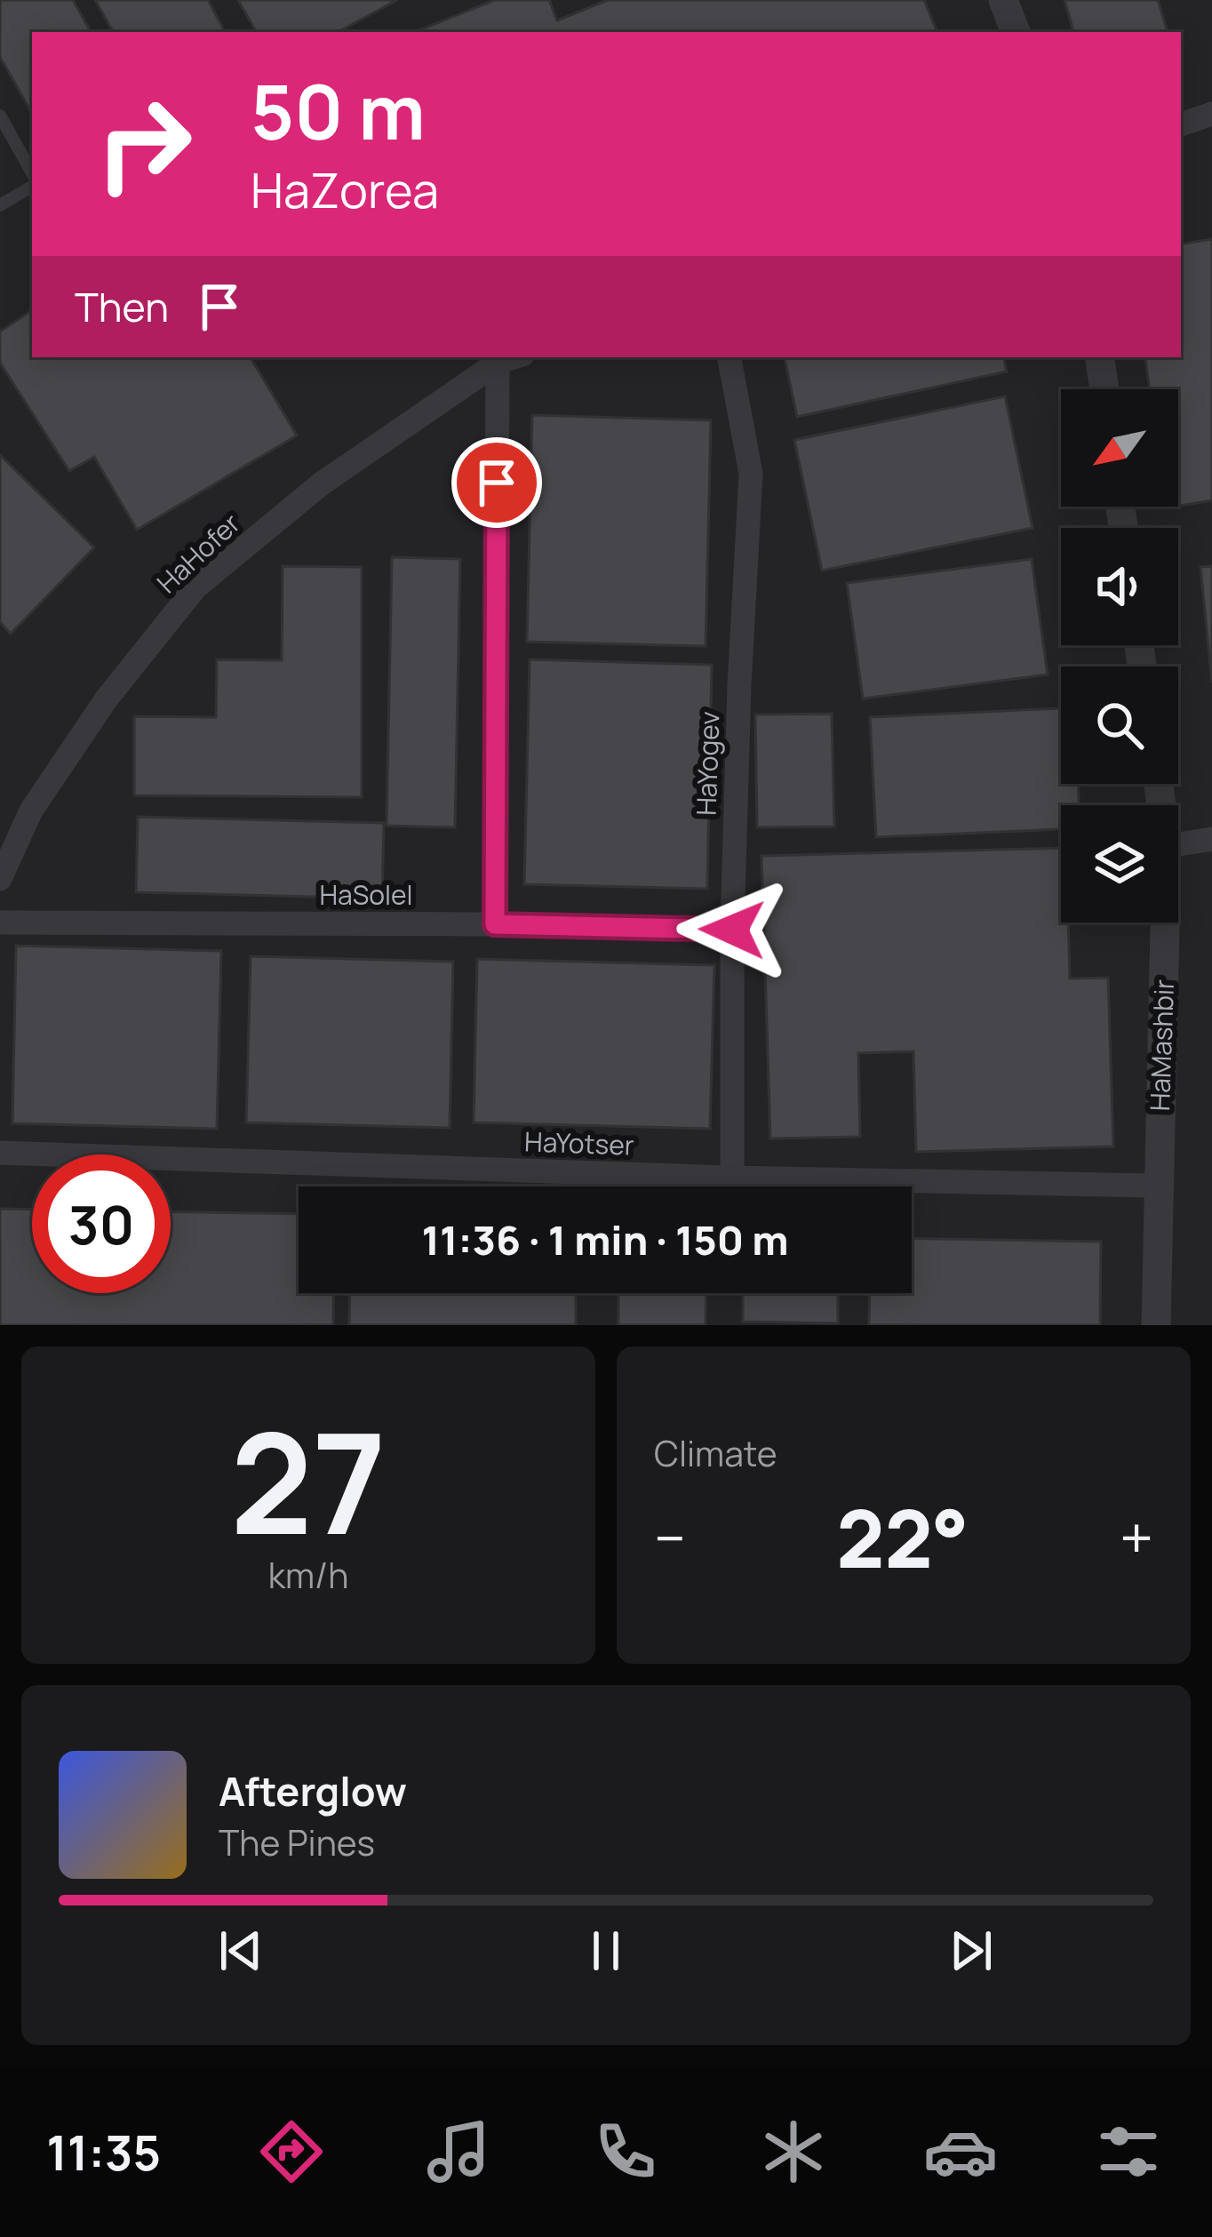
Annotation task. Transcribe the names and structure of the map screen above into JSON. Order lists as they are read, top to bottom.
{
  "streets": {
    "street": [
      "HaHofer",
      "HaYogev",
      "HaSolel",
      "HaMashbir",
      "HaYotser"
    ]
  },
  "crossings": [
    ["HaYogev", "HaSolel"],
    ["HaYogev", "HaYotser"],
    ["HaMashbir", "HaYotser"]
  ],
  "north": "bottom left",
  "page": {
    "turn": ["50 m", "HaZorea"],
    "then": "Then",
    "limit": "30",
    "trip": "11:36 · 1 min · 150 m",
    "tile": [
      ["27", "km/h"],
      "Climate"
    ],
    "heat": ["−", "22°", "+"],
    "song": ["Afterglow", "The Pines"],
    "tabs": "11:35"
  }
}
